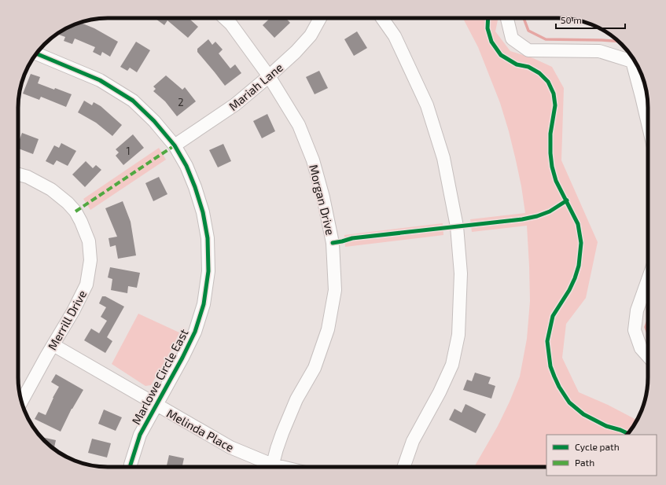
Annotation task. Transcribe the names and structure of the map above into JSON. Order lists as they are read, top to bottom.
{
  "streets": {
    "street": [
      "Mariah Lane",
      "Morgan Drive",
      "Merrill Drive",
      "Marlowe Circle East",
      "Melinda Place"
    ]
  },
  "crossings": [
    ["Mariah Lane", "Morgan Drive"],
    ["Mariah Lane", "Marlowe Circle East"],
    ["Merrill Drive", "Melinda Place"],
    ["Marlowe Circle East", "Melinda Place"]
  ],
  "house_numbers": ["2", "1"],
  "legend": ["Cycle path", "Path"],
  "scale_bar": "50 m"
}
